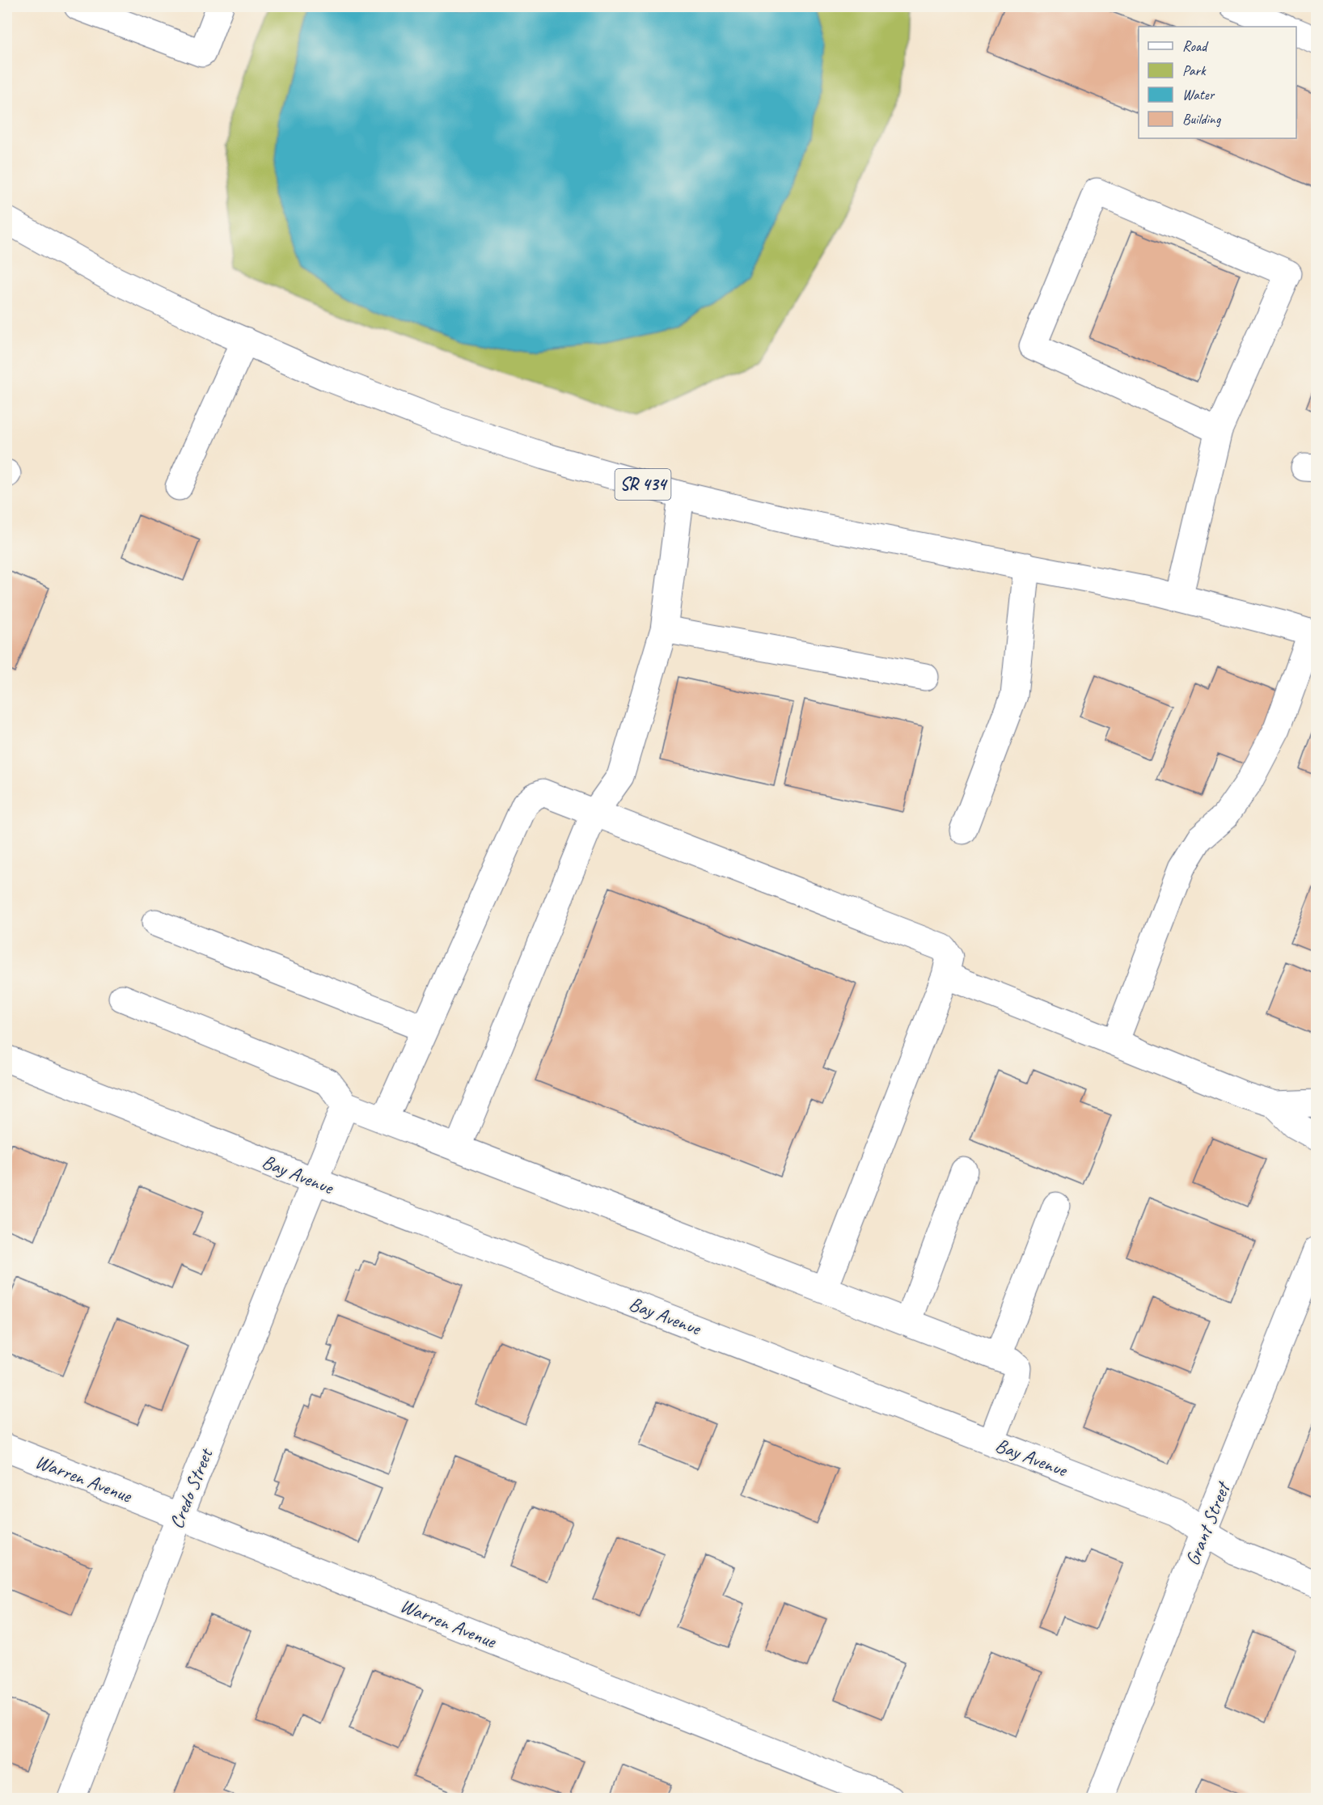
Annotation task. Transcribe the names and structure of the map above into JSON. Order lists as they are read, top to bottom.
{
  "streets": {
    "street": [
      "SR 434",
      "Bay Avenue",
      "Warren Avenue",
      "Credo Street",
      "Grant Street"
    ]
  },
  "crossings": [
    ["Bay Avenue", "Credo Street"],
    ["Bay Avenue", "Grant Street"],
    ["Warren Avenue", "Credo Street"]
  ],
  "legend": [
    "Road",
    "Park",
    "Water",
    "Building"
  ]
}
